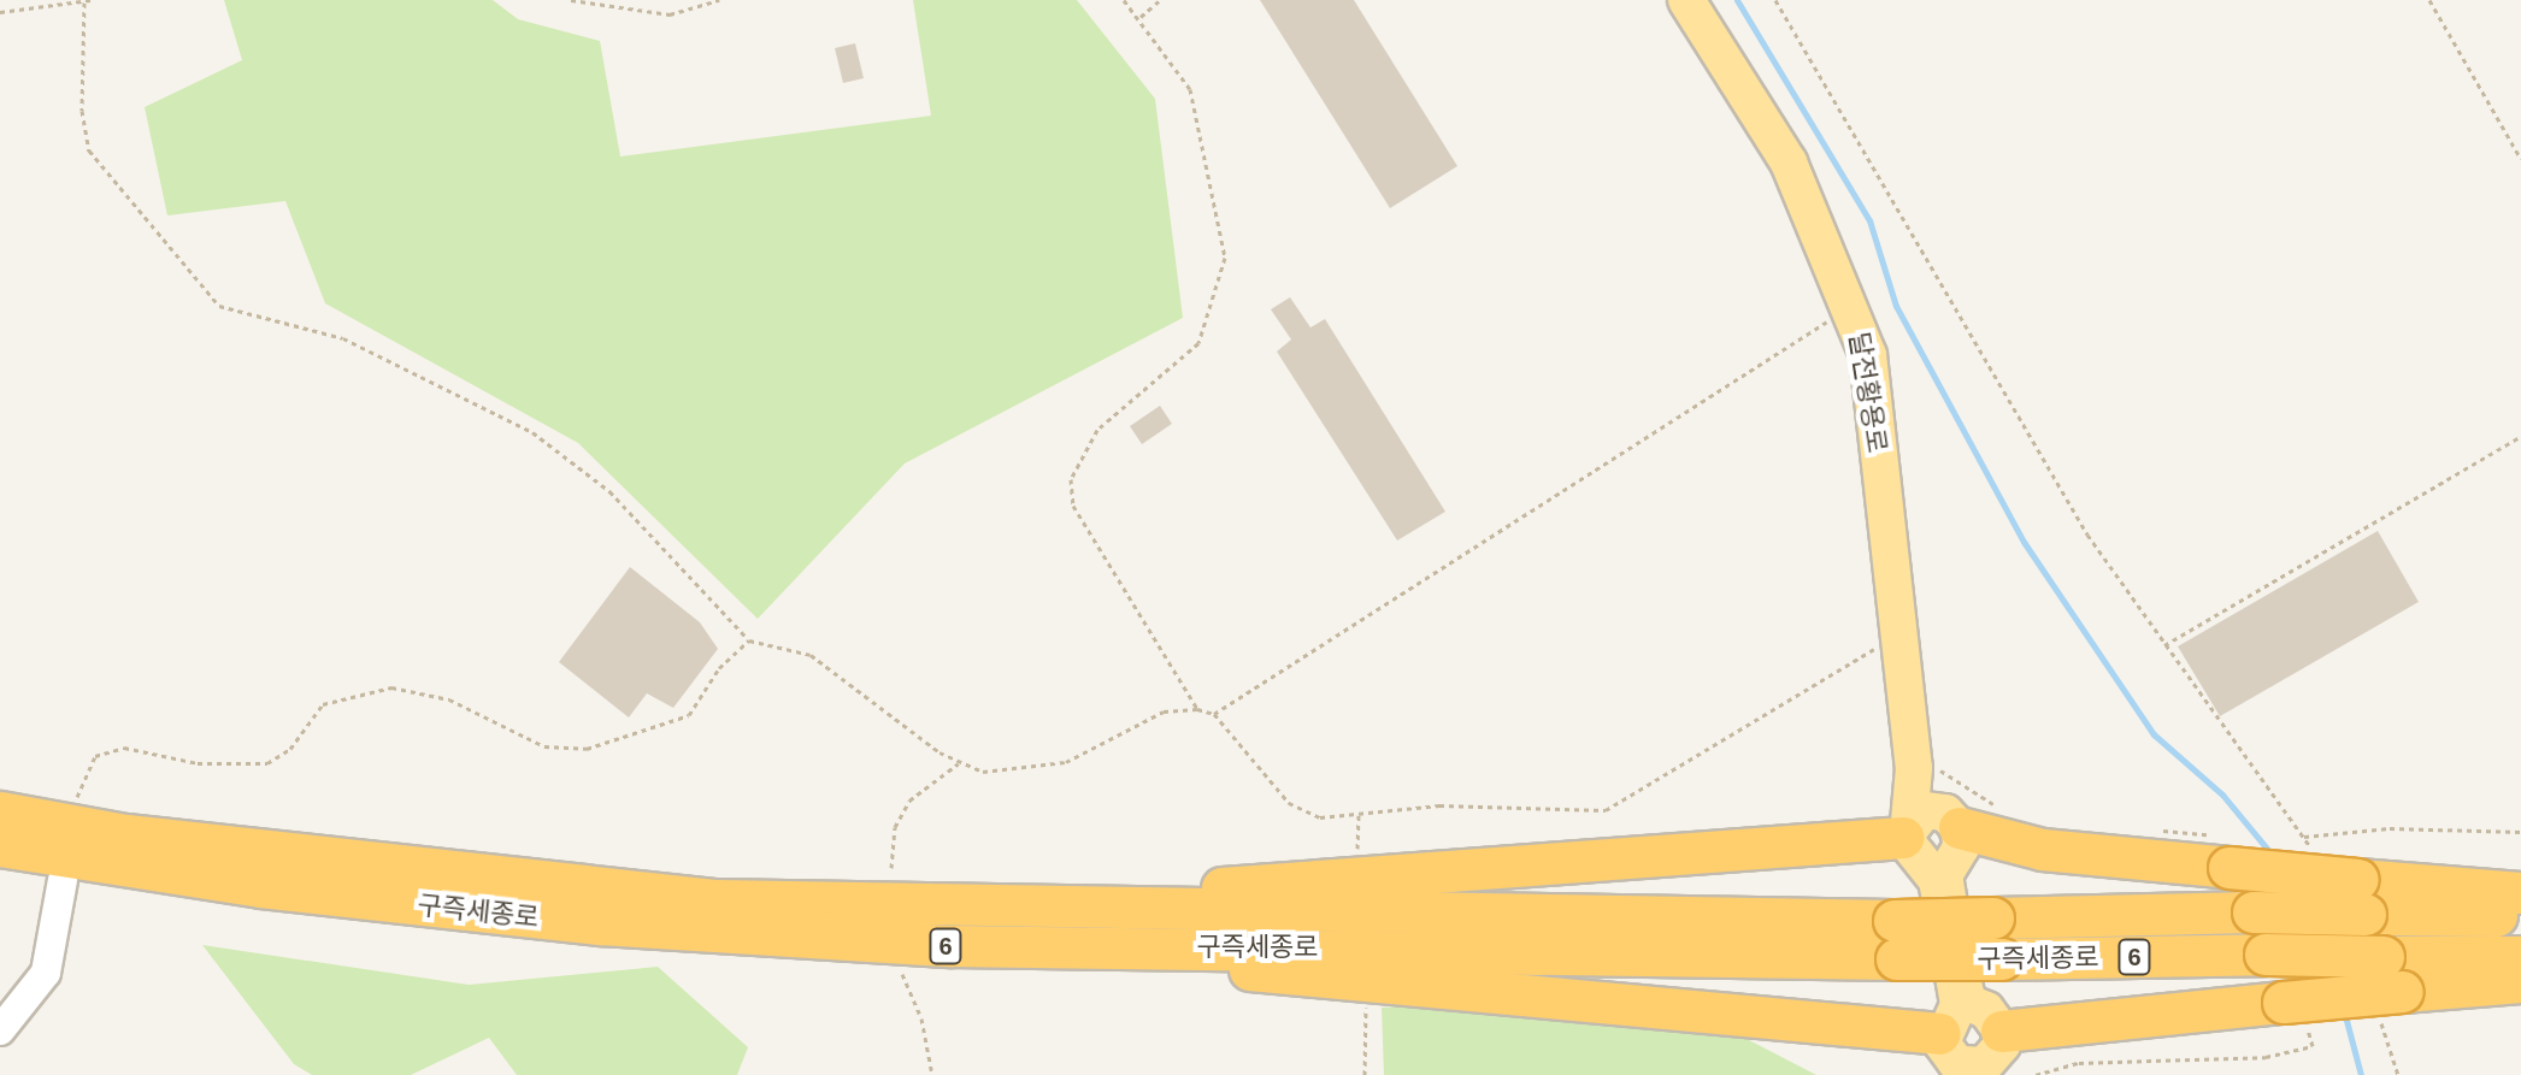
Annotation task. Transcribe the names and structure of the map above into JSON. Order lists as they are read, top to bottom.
{
  "streets": {
    "highway": ["구즉세종로", "6"],
    "main road": ["달전황용로"]
  }
}
